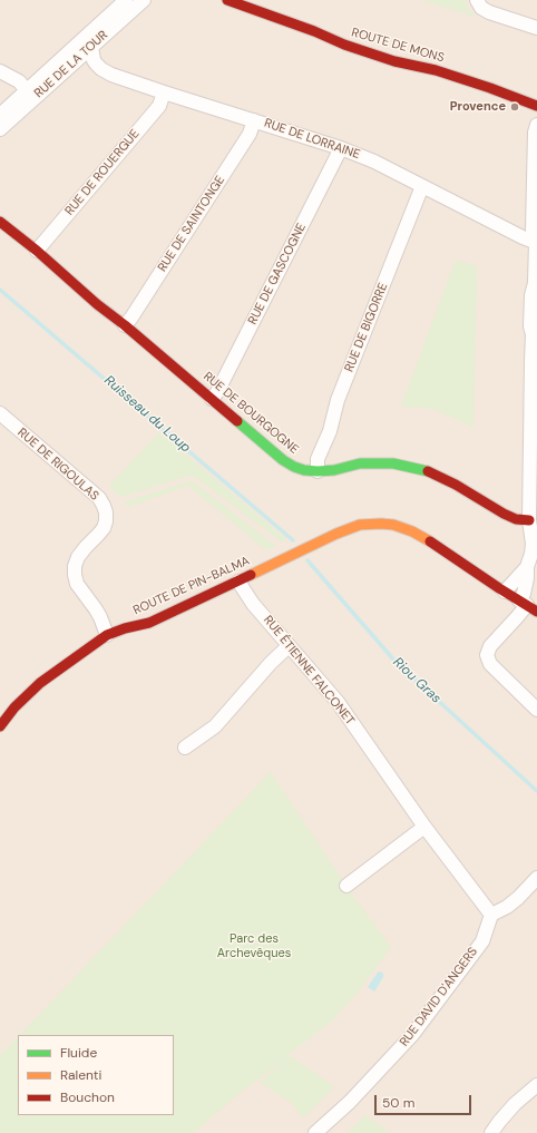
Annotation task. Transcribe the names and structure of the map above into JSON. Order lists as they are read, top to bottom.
{
  "streets": {
    "street": [
      "ROUTE DE MONS",
      "RUE DE LA TOUR",
      "RUE DE LORRAINE",
      "RUE DE ROUERGUE",
      "RUE DE SAINTONGE",
      "RUE DE GASCOGNE",
      "RUE DE BIGORRE",
      "RUE DE BOURGOGNE",
      "RUE DE RIGOULAS",
      "ROUTE DE PIN-BALMA",
      "RUE ÉTIENNE FALCONET",
      "RUE DAVID D'ANGERS"
    ]
  },
  "crossings": [
    ["RUE DE LA TOUR", "RUE DE LORRAINE"],
    ["RUE DE LORRAINE", "RUE DE ROUERGUE"],
    ["RUE DE LORRAINE", "RUE DE SAINTONGE"],
    ["RUE DE LORRAINE", "RUE DE GASCOGNE"],
    ["RUE DE LORRAINE", "RUE DE BIGORRE"],
    ["RUE DE ROUERGUE", "RUE DE BOURGOGNE"],
    ["RUE DE SAINTONGE", "RUE DE BOURGOGNE"],
    ["RUE DE GASCOGNE", "RUE DE BOURGOGNE"],
    ["RUE DE BIGORRE", "RUE DE BOURGOGNE"],
    ["RUE DE RIGOULAS", "ROUTE DE PIN-BALMA"],
    ["ROUTE DE PIN-BALMA", "RUE ÉTIENNE FALCONET"],
    ["RUE ÉTIENNE FALCONET", "RUE DAVID D'ANGERS"]
  ],
  "water": ["Ruisseau du Loup", "Riou Gras"],
  "parks": ["Parc des Archevêques"],
  "places": ["Provence"],
  "legend": ["Fluide", "Ralenti", "Bouchon"],
  "scale_bar": "50 m"
}
